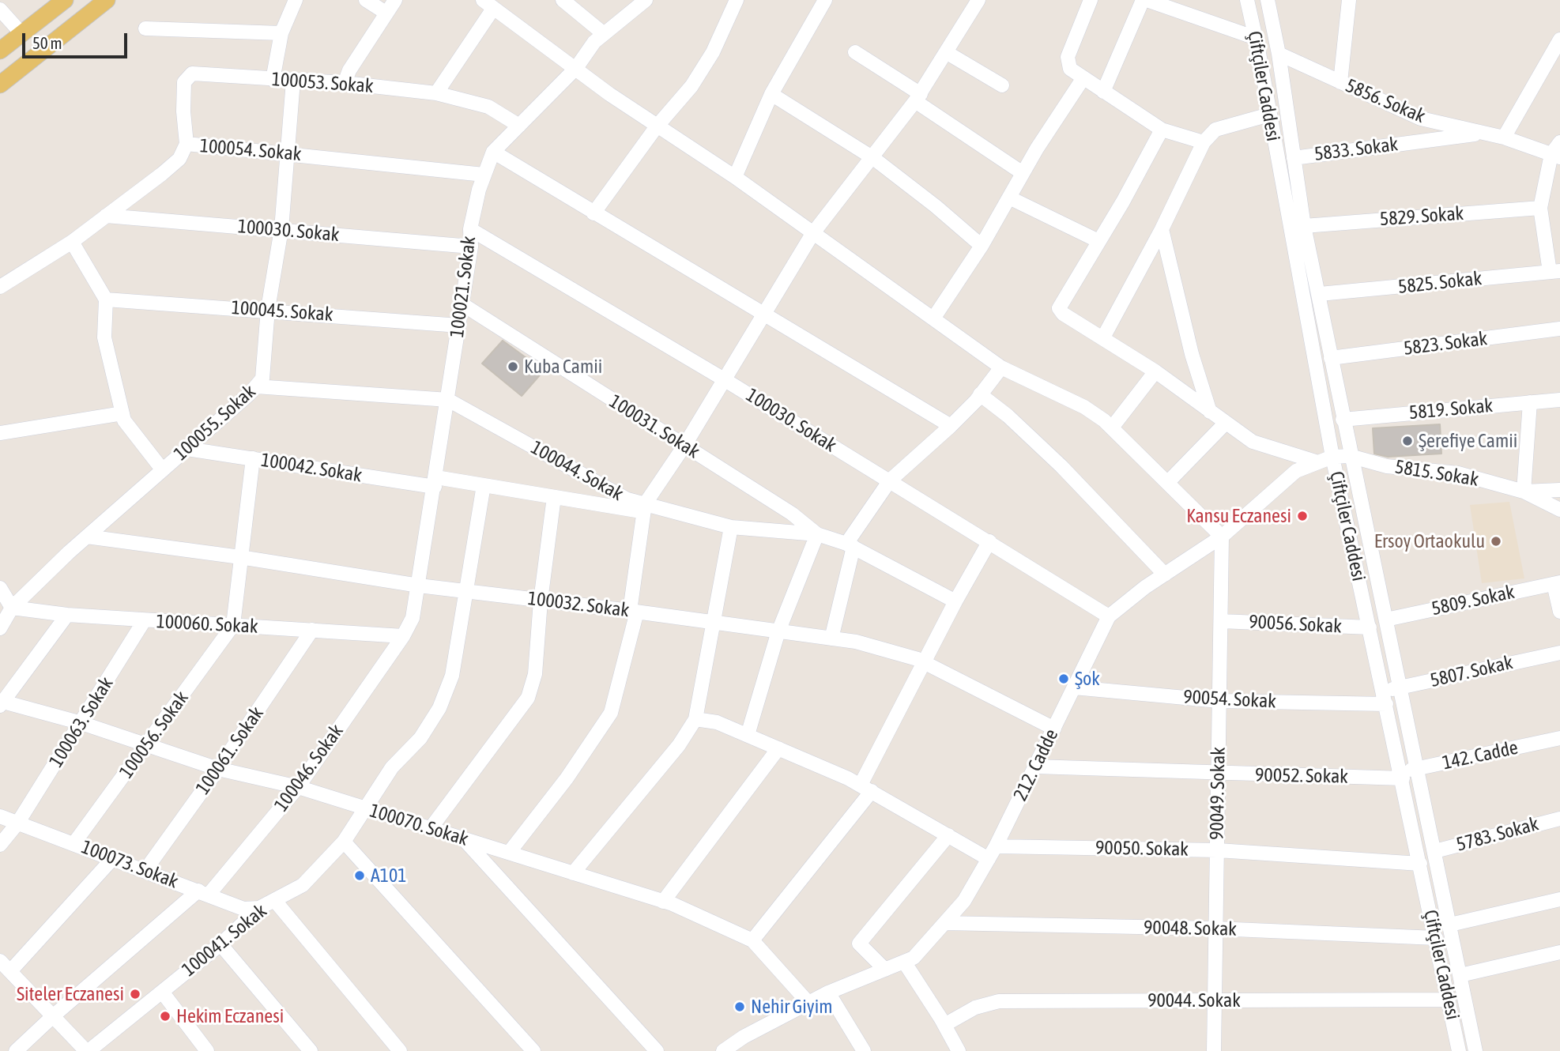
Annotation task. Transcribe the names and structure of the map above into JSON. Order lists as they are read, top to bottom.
{
  "streets": {
    "street": [
      "100053. Sokak",
      "Çiftçiler Caddesi",
      "5856. Sokak",
      "5833. Sokak",
      "100054. Sokak",
      "5829. Sokak",
      "100030. Sokak",
      "5825. Sokak",
      "100021. Sokak",
      "100045. Sokak",
      "5823. Sokak",
      "5819. Sokak",
      "100055. Sokak",
      "100031. Sokak",
      "100042. Sokak",
      "100044. Sokak",
      "5815. Sokak",
      "5809. Sokak",
      "100032. Sokak",
      "100060. Sokak",
      "90056. Sokak",
      "5807. Sokak",
      "90054. Sokak",
      "100063. Sokak",
      "100056. Sokak",
      "100061. Sokak",
      "142. Cadde",
      "212. Cadde",
      "100046. Sokak",
      "90052. Sokak",
      "90049. Sokak",
      "100070. Sokak",
      "5783. Sokak",
      "90050. Sokak",
      "100073. Sokak",
      "90048. Sokak",
      "100041. Sokak",
      "90044. Sokak"
    ]
  },
  "crossings": [
    ["100053. Sokak", "100054. Sokak"],
    ["100053. Sokak", "100021. Sokak"],
    ["100053. Sokak", "100055. Sokak"],
    ["Çiftçiler Caddesi", "5856. Sokak"],
    ["Çiftçiler Caddesi", "5833. Sokak"],
    ["Çiftçiler Caddesi", "5829. Sokak"],
    ["Çiftçiler Caddesi", "5825. Sokak"],
    ["Çiftçiler Caddesi", "5823. Sokak"],
    ["Çiftçiler Caddesi", "5819. Sokak"],
    ["Çiftçiler Caddesi", "5815. Sokak"],
    ["Çiftçiler Caddesi", "5809. Sokak"],
    ["Çiftçiler Caddesi", "90056. Sokak"],
    ["Çiftçiler Caddesi", "5807. Sokak"],
    ["Çiftçiler Caddesi", "90054. Sokak"],
    ["Çiftçiler Caddesi", "142. Cadde"],
    ["Çiftçiler Caddesi", "212. Cadde"],
    ["Çiftçiler Caddesi", "90052. Sokak"],
    ["Çiftçiler Caddesi", "5783. Sokak"],
    ["Çiftçiler Caddesi", "90050. Sokak"],
    ["Çiftçiler Caddesi", "90048. Sokak"],
    ["Çiftçiler Caddesi", "90044. Sokak"],
    ["5856. Sokak", "5833. Sokak"],
    ["100054. Sokak", "100030. Sokak"],
    ["100054. Sokak", "100021. Sokak"],
    ["100054. Sokak", "100055. Sokak"],
    ["100030. Sokak", "100021. Sokak"],
    ["100030. Sokak", "100055. Sokak"],
    ["100030. Sokak", "212. Cadde"],
    ["100021. Sokak", "100045. Sokak"],
    ["100021. Sokak", "100031. Sokak"],
    ["100021. Sokak", "100042. Sokak"],
    ["100021. Sokak", "100044. Sokak"],
    ["100021. Sokak", "100032. Sokak"],
    ["100021. Sokak", "100060. Sokak"],
    ["100021. Sokak", "100046. Sokak"],
    ["100045. Sokak", "100055. Sokak"],
    ["100055. Sokak", "100042. Sokak"],
    ["100055. Sokak", "100044. Sokak"],
    ["100055. Sokak", "100032. Sokak"],
    ["100055. Sokak", "100060. Sokak"],
    ["100031. Sokak", "100044. Sokak"],
    ["100042. Sokak", "100044. Sokak"],
    ["100042. Sokak", "100041. Sokak"],
    ["5815. Sokak", "212. Cadde"],
    ["100032. Sokak", "212. Cadde"],
    ["100032. Sokak", "100041. Sokak"],
    ["100060. Sokak", "100063. Sokak"],
    ["100060. Sokak", "100056. Sokak"],
    ["100060. Sokak", "100061. Sokak"],
    ["100060. Sokak", "100046. Sokak"],
    ["90056. Sokak", "90049. Sokak"],
    ["5807. Sokak", "90054. Sokak"],
    ["90054. Sokak", "212. Cadde"],
    ["90054. Sokak", "90049. Sokak"],
    ["100063. Sokak", "100070. Sokak"],
    ["100063. Sokak", "100073. Sokak"],
    ["100056. Sokak", "100070. Sokak"],
    ["100056. Sokak", "100073. Sokak"],
    ["100061. Sokak", "100070. Sokak"],
    ["100061. Sokak", "100073. Sokak"],
    ["142. Cadde", "90052. Sokak"],
    ["212. Cadde", "90052. Sokak"],
    ["212. Cadde", "90049. Sokak"],
    ["212. Cadde", "100070. Sokak"],
    ["212. Cadde", "90050. Sokak"],
    ["212. Cadde", "90048. Sokak"],
    ["100046. Sokak", "100070. Sokak"],
    ["100046. Sokak", "100073. Sokak"],
    ["90052. Sokak", "90049. Sokak"],
    ["90049. Sokak", "90050. Sokak"],
    ["90049. Sokak", "90048. Sokak"],
    ["90049. Sokak", "90044. Sokak"],
    ["100070. Sokak", "100041. Sokak"],
    ["100073. Sokak", "100041. Sokak"]
  ],
  "places": [
    "Kuba Camii",
    "Şerefiye Camii",
    "Kansu Eczanesi",
    "Ersoy Ortaokulu",
    "Şok",
    "A101",
    "Siteler Eczanesi",
    "Nehir Giyim",
    "Hekim Eczanesi"
  ],
  "scale_bar": "50 m"
}
